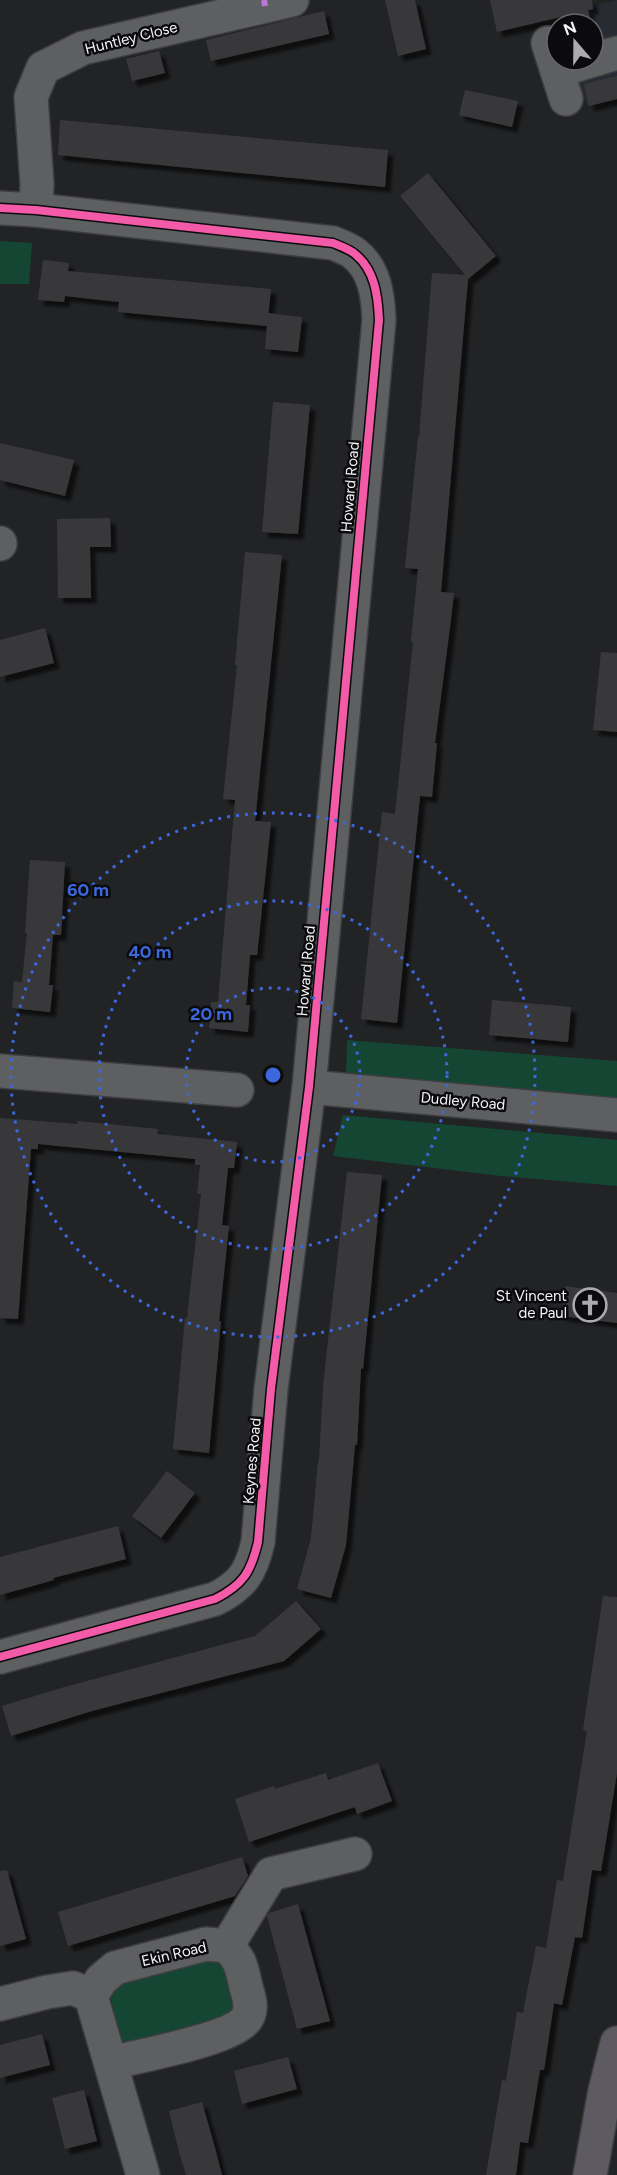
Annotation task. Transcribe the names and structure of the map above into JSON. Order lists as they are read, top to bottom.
{
  "streets": {
    "street": [
      "Huntley Close",
      "Howard Road",
      "Dudley Road",
      "Keynes Road",
      "Ekin Road"
    ]
  },
  "crossings": [
    ["Huntley Close", "Howard Road"],
    ["Howard Road", "Dudley Road"],
    ["Howard Road", "Keynes Road"],
    ["Dudley Road", "Keynes Road"]
  ],
  "places": {
    "church": ["St Vincent de Paul"]
  },
  "north": "top",
  "rings": ["60 m", "40 m", "20 m"]
}
